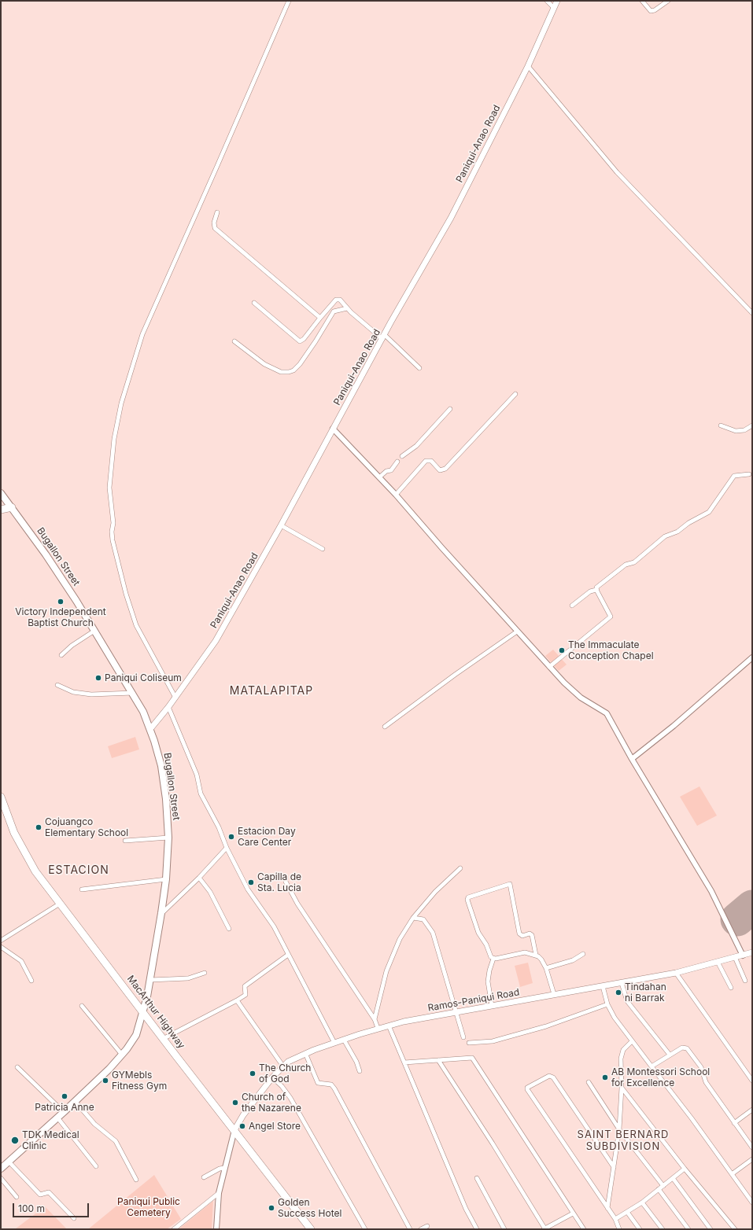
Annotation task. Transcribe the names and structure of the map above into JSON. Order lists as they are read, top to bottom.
{
  "streets": {
    "highway": ["MacArthur Highway"],
    "main road": ["Paniqui-Anao Road", "Bugallon Street", "Ramos-Paniqui Road"]
  },
  "crossings": [
    ["Paniqui-Anao Road", "Bugallon Street"],
    ["Bugallon Street", "MacArthur Highway"],
    ["Ramos-Paniqui Road", "MacArthur Highway"]
  ],
  "districts": ["MATALAPITAP", "ESTACION", "SAINT BERNARD SUBDIVISION"],
  "parks": ["Paniqui Public Cemetery"],
  "places": [
    "Victory Independent Baptist Church",
    "The Immaculate Conception Chapel",
    "Paniqui Coliseum",
    "Cojuangco Elementary School",
    "Estacion Day Care Center",
    "Capilla de Sta. Lucia",
    "Tindahan ni Barrak",
    "The Church of God",
    "AB Montessori School for Excellence",
    "GYMebls Fitness Gym",
    "Patricia Anne",
    "Church of the Nazarene",
    "Angel Store",
    "TDK Medical Clinic",
    "Golden Success Hotel"
  ],
  "scale_bar": "100 m"
}
